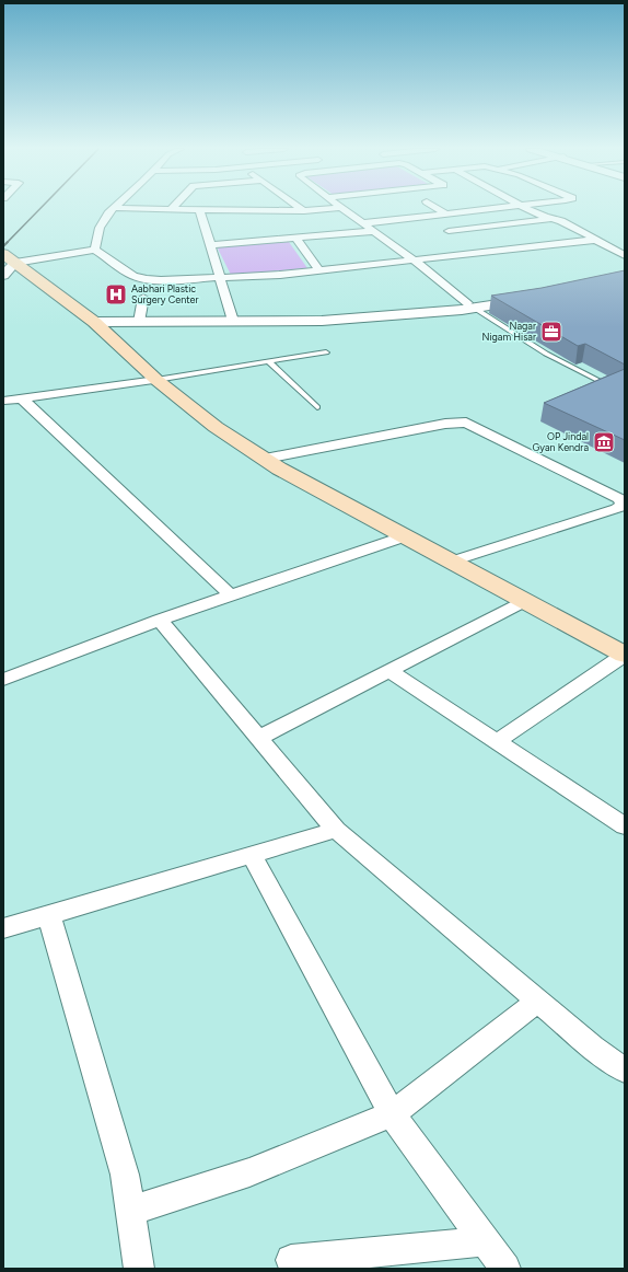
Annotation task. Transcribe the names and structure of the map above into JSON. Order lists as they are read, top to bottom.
{
  "places": {
    "hospital": ["Aabhari Plastic Surgery Center"],
    "office": ["Nagar Nigam Hisar"],
    "museum": ["OP Jindal Gyan Kendra"]
  }
}
